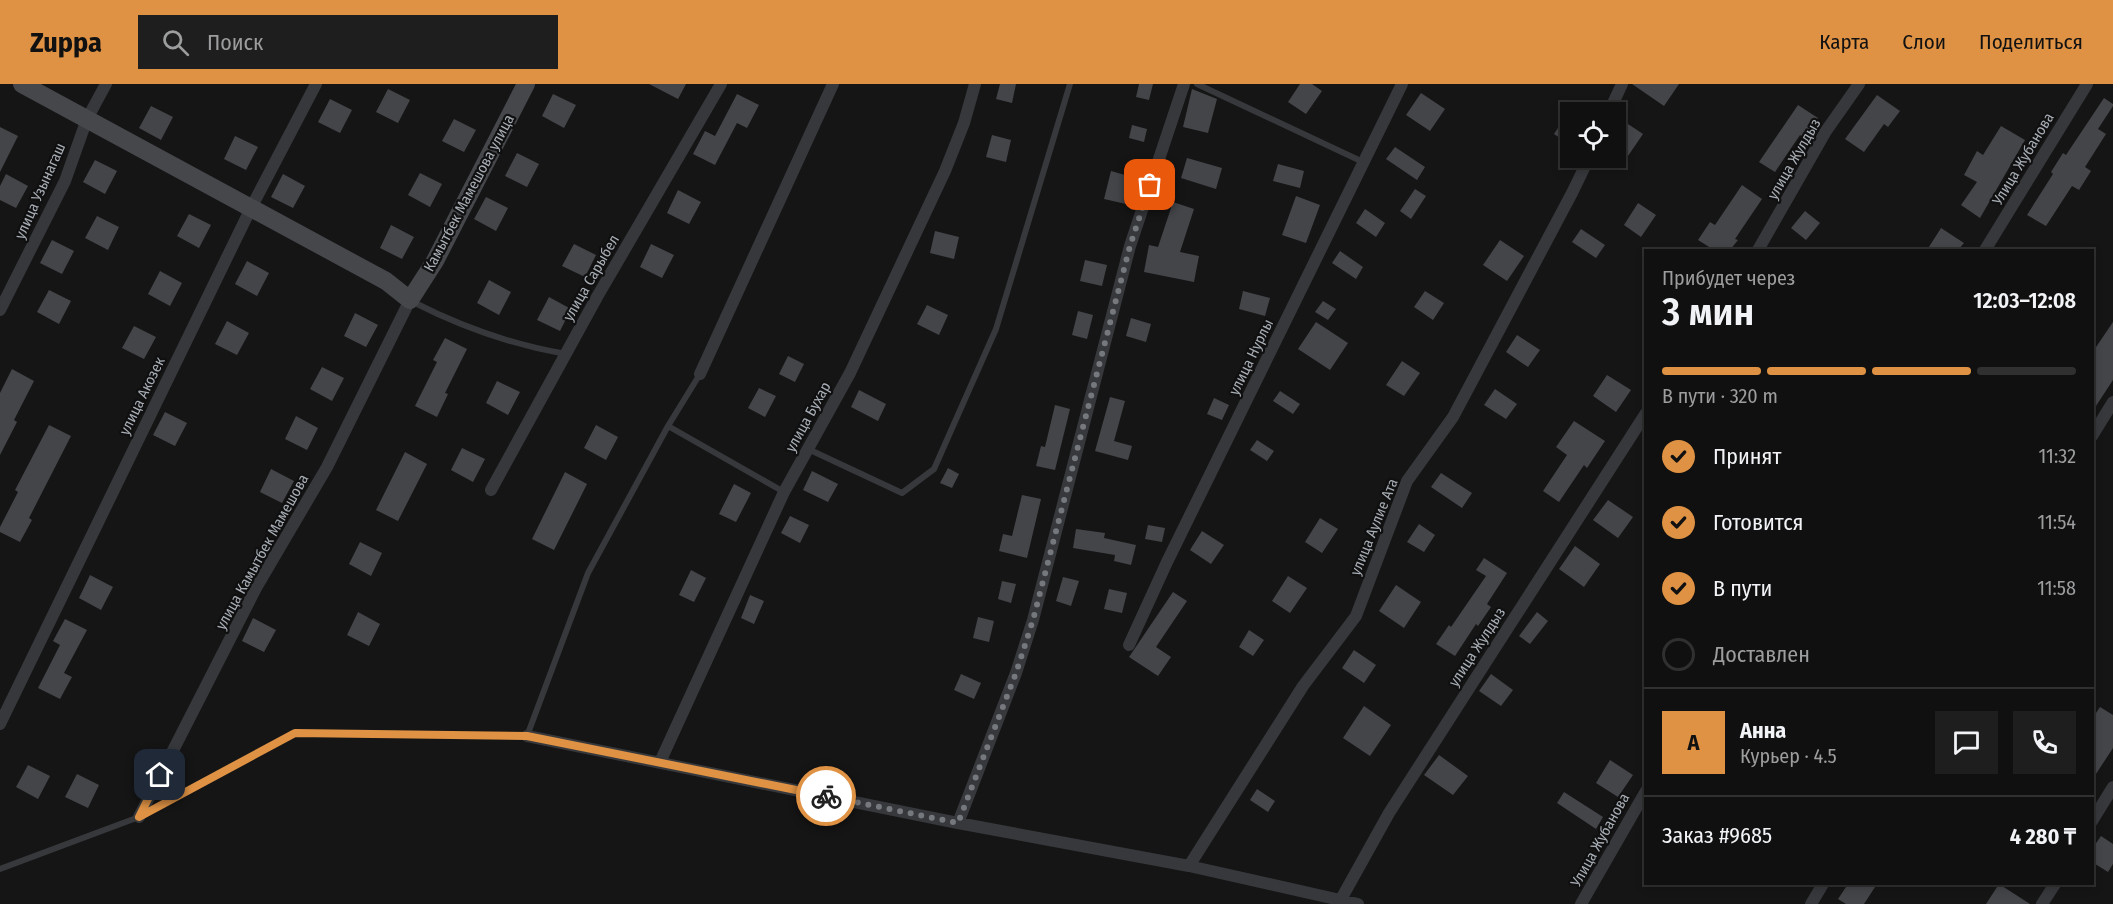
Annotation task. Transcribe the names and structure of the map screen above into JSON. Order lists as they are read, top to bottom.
{
  "streets": {
    "street": [
      "улица Жулдыз",
      "Улица Жубанова",
      "улица Узынагаш",
      "Камытбек Мамешова улица",
      "улица Сарыбел",
      "улица Нурлы",
      "улица Акозек",
      "улица Бухар",
      "улица Аулие Ата",
      "улица Камытбек Мамешова"
    ]
  },
  "crossings": [
    ["Камытбек Мамешова улица", "улица Камытбек Мамешова"]
  ],
  "page": {
    "header": "Zuppa",
    "search": "Поиск",
    "nav": ["Карта", "Слои", "Поделиться"],
    "heading": ["3 мин", "Прибудет через", "12:03–12:08"],
    "panel": [
      "Анна",
      "Курьер · 4.5",
      "Заказ #9685",
      "4 280 ₸"
    ],
    "bar": "В пути · 320 m",
    "list": [
      ["Принят", "11:32"],
      ["Готовится", "11:54"],
      ["В пути", "11:58"],
      "Доставлен"
    ],
    "round": "А"
  }
}
